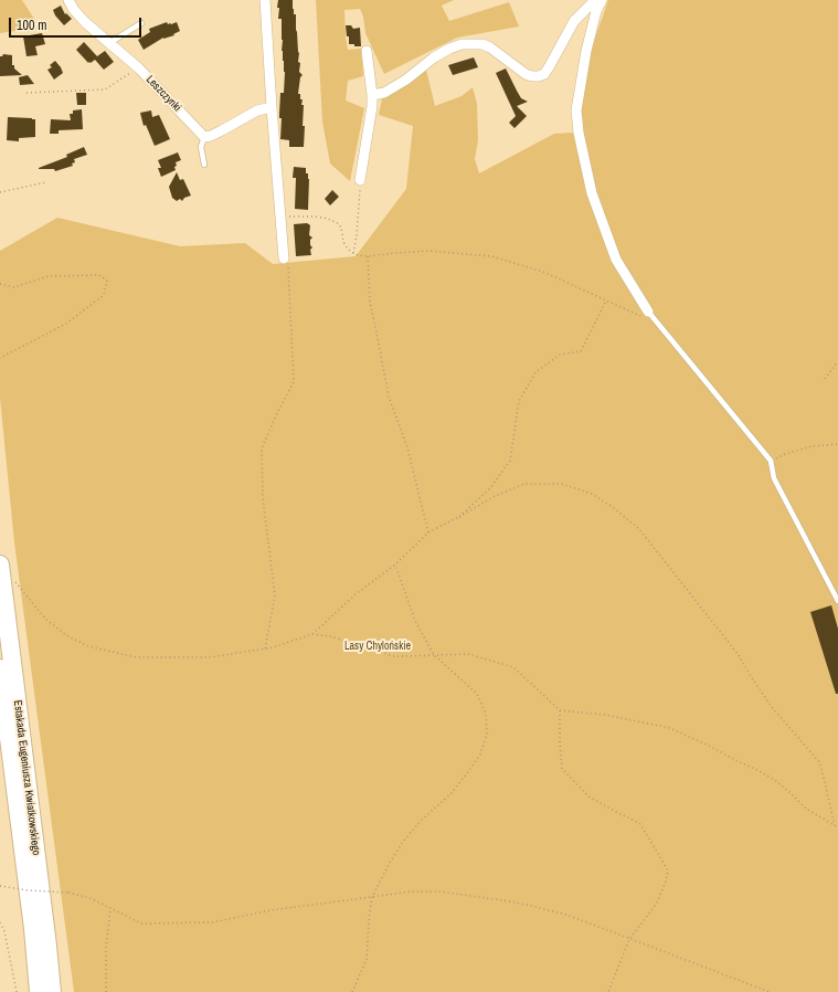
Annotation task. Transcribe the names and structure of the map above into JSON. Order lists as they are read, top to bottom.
{
  "streets": {
    "highway": ["Estakada Eugeniusza Kwiatkowskiego"],
    "street": ["Leszczynki"]
  },
  "parks": ["Lasy Chylońskie"],
  "scale_bar": "100 m"
}
